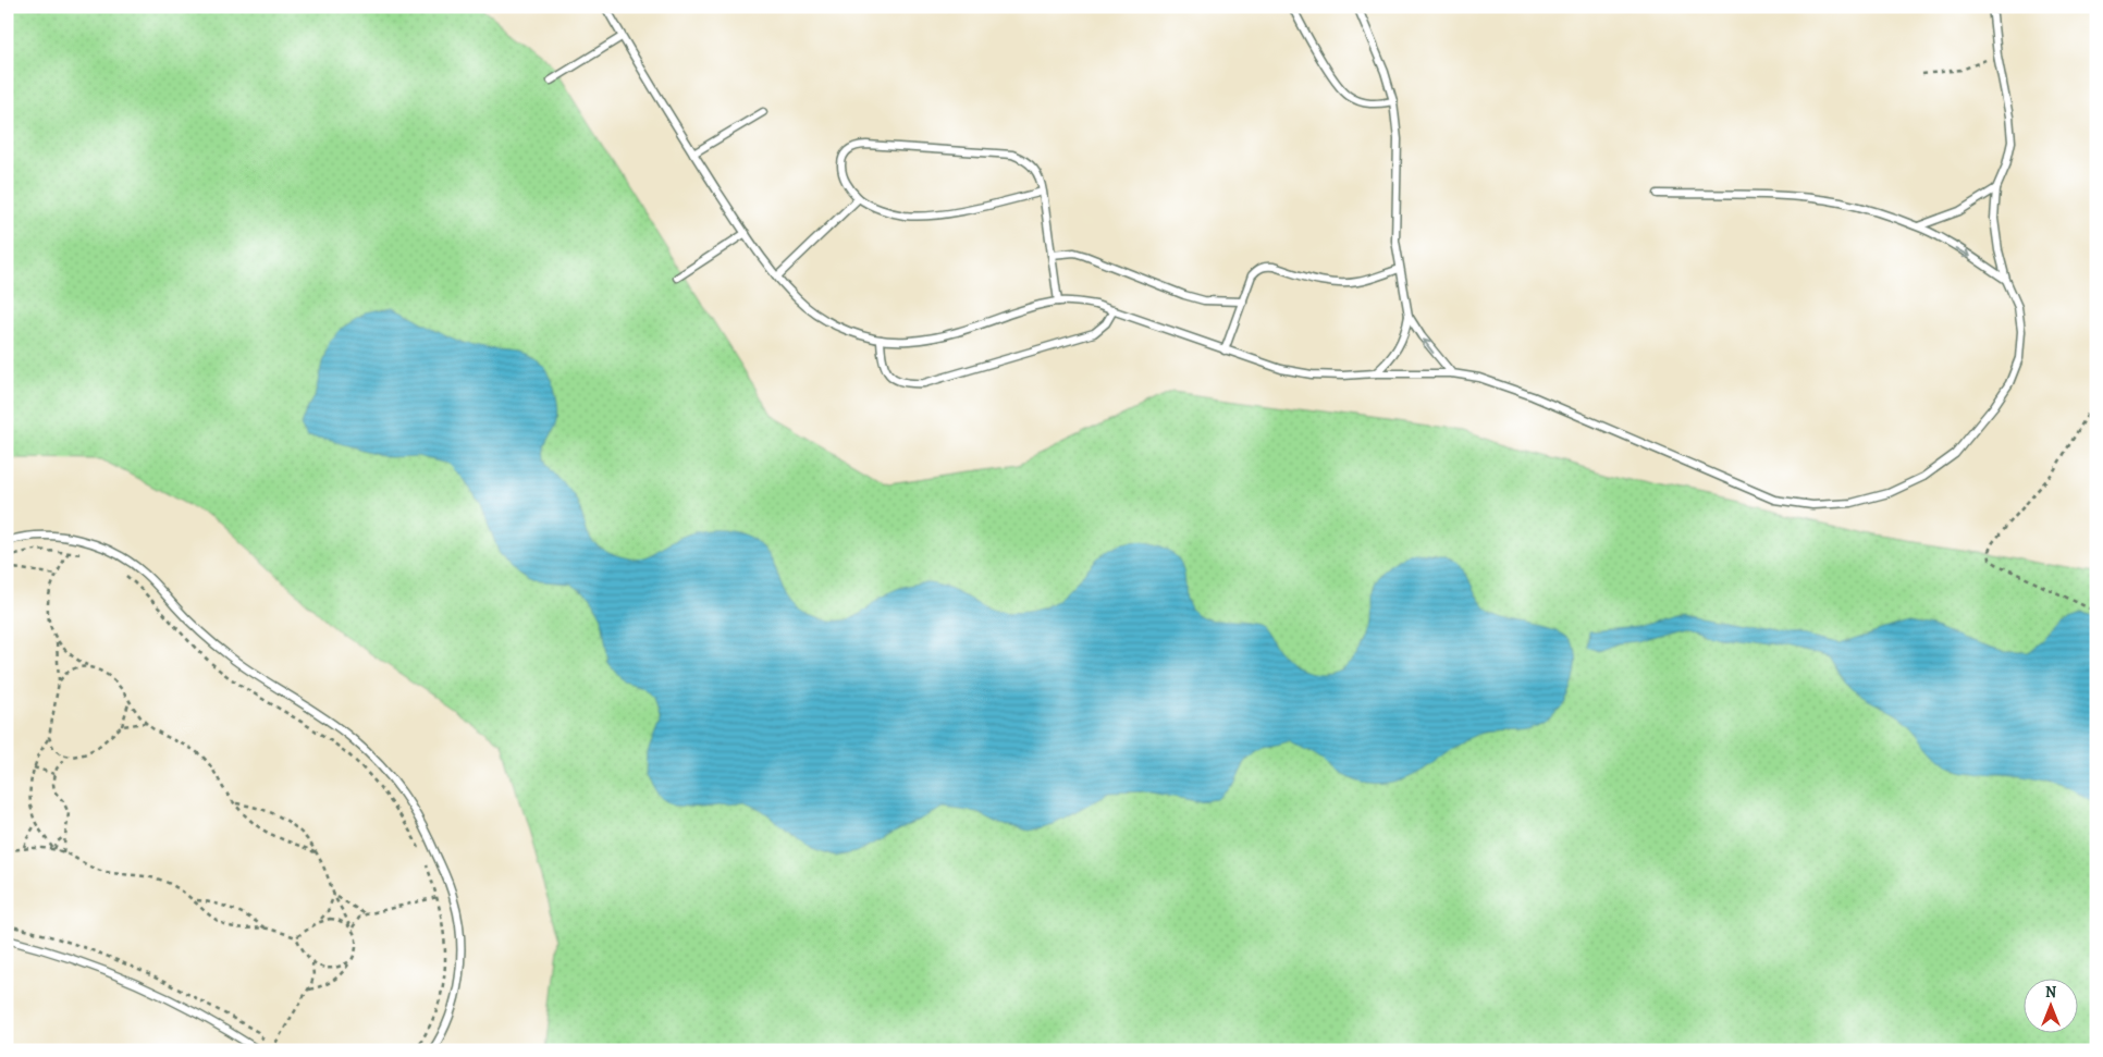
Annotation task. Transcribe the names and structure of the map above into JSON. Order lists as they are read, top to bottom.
{
  "north": "top"
}
